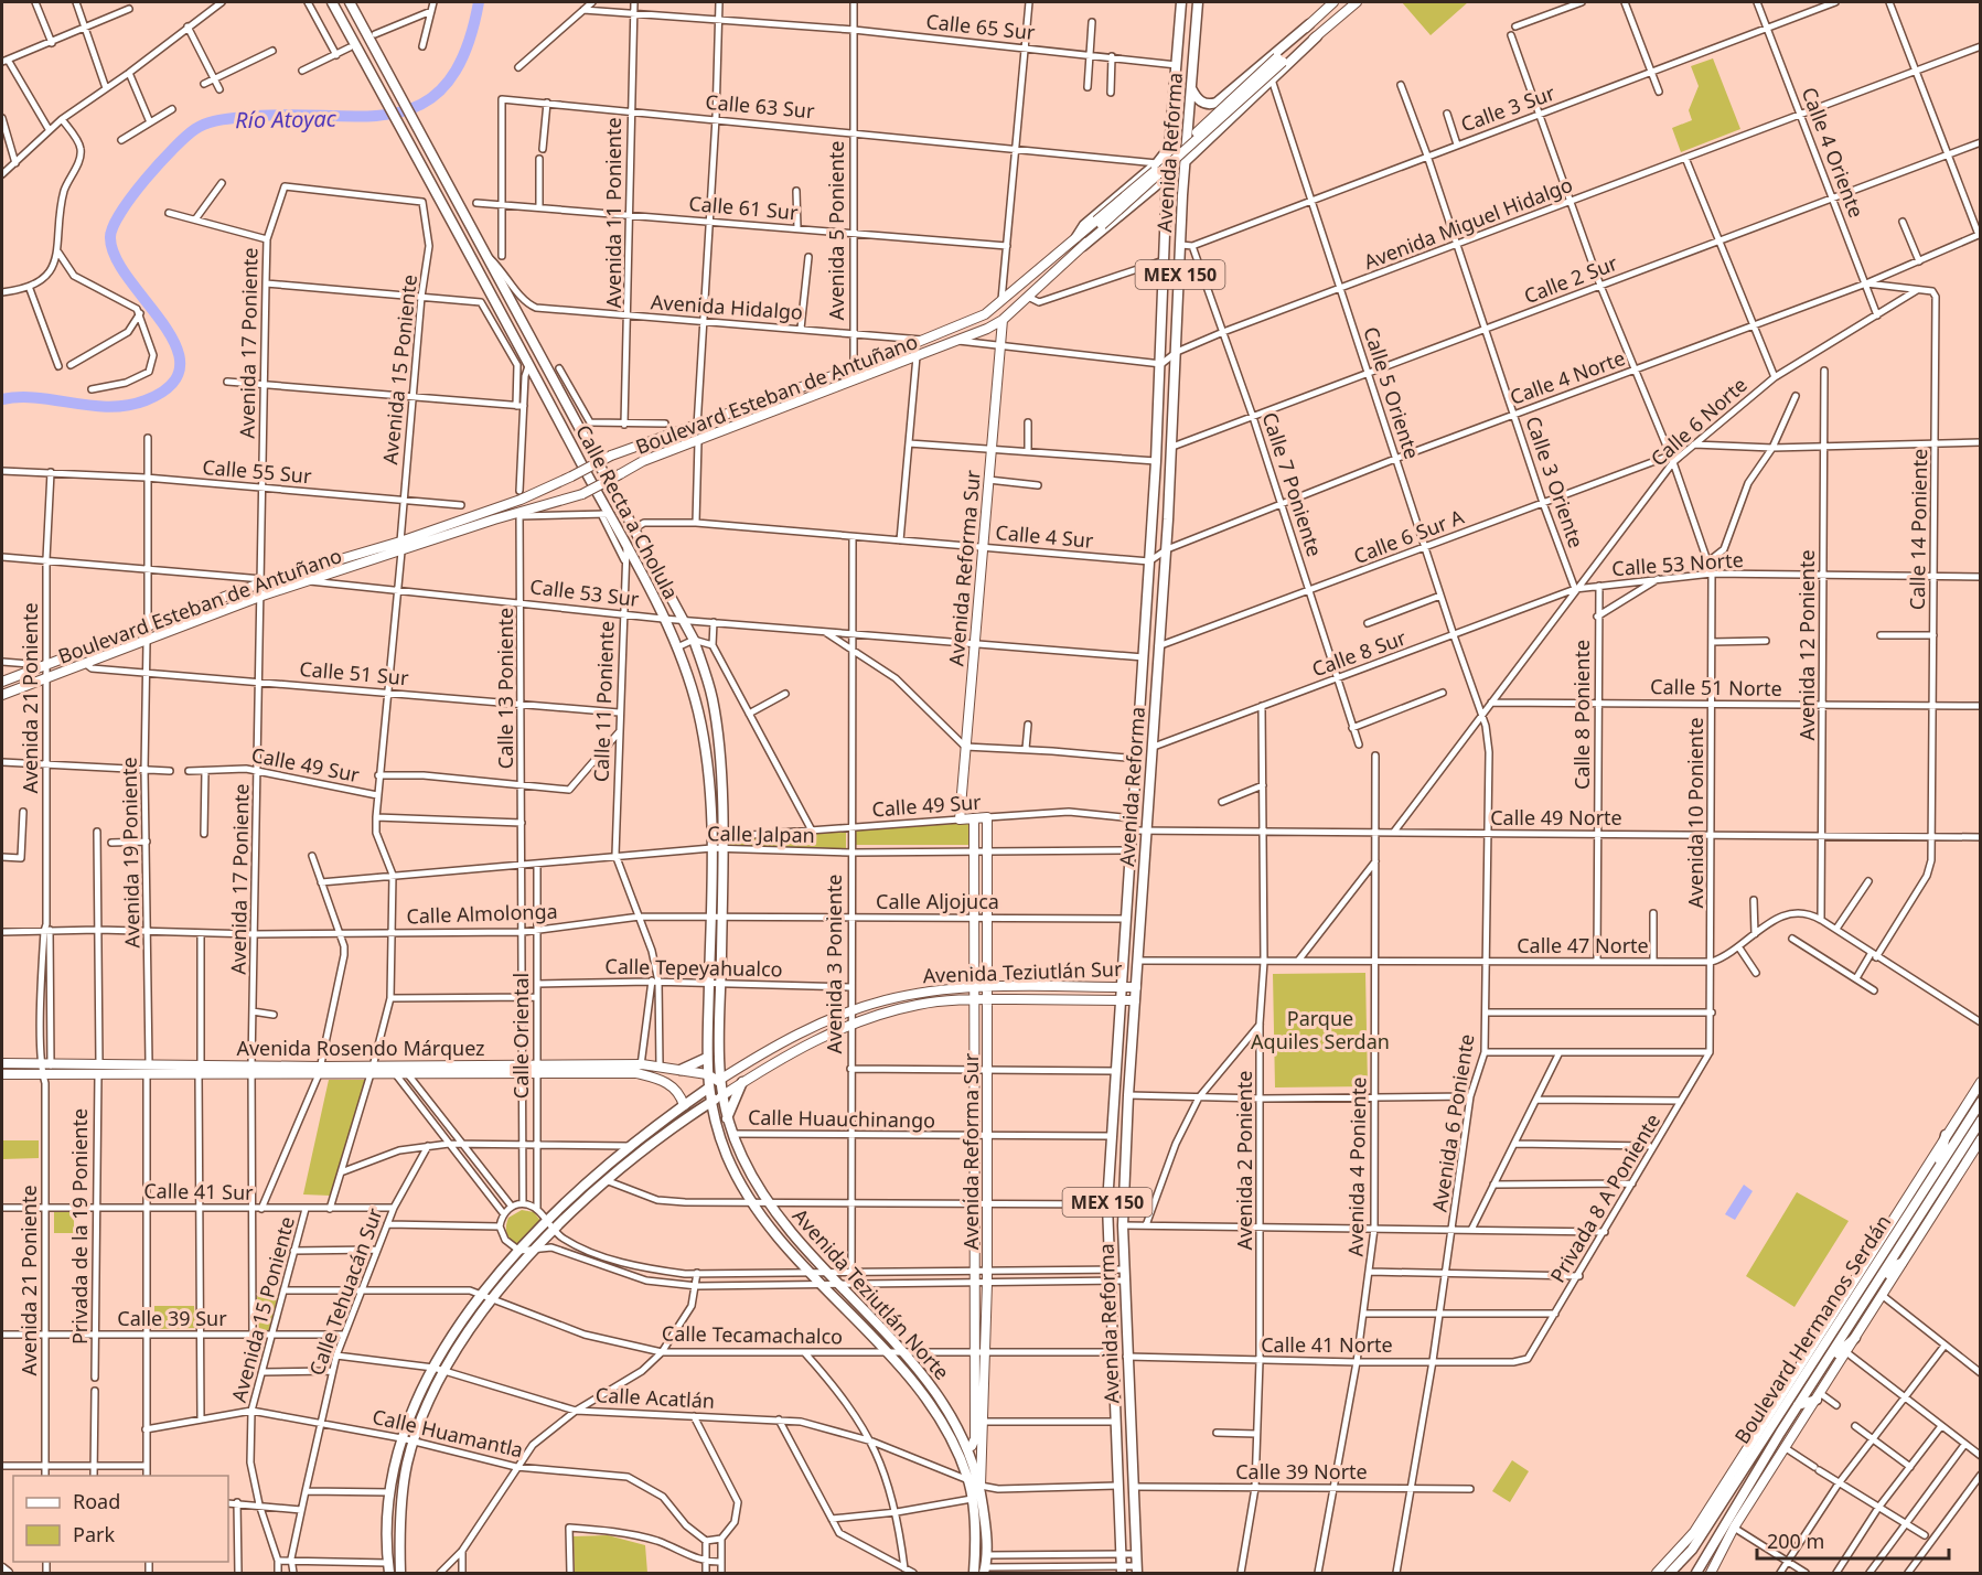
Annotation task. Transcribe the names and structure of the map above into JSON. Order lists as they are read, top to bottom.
{
  "streets": {
    "main road": [
      "Avenida Reforma",
      "MEX 150",
      "Boulevard Esteban de Antuñano",
      "Calle Recta a Cholula",
      "Avenida Reforma Sur",
      "Calle 49 Sur",
      "Avenida Teziutlán Sur",
      "Avenida Rosendo Márquez",
      "Avenida Teziutlán Norte",
      "Boulevard Hermanos Serdán"
    ],
    "street": [
      "Calle 65 Sur",
      "Calle 63 Sur",
      "Calle 3 Sur",
      "Calle 4 Oriente",
      "Calle 61 Sur",
      "Avenida 11 Poniente",
      "Avenida Miguel Hidalgo",
      "Avenida 5 Poniente",
      "Calle 2 Sur",
      "Avenida Hidalgo",
      "Avenida 17 Poniente",
      "Avenida 15 Poniente",
      "Calle 4 Norte",
      "Calle 5 Oriente",
      "Calle 6 Norte",
      "Calle 55 Sur",
      "Calle 3 Oriente",
      "Calle 7 Poniente",
      "Calle 14 Poniente",
      "Calle 4 Sur",
      "Calle 6 Sur A",
      "Calle 53 Norte",
      "Calle 53 Sur",
      "Avenida 12 Poniente",
      "Calle 8 Sur",
      "Calle 51 Sur",
      "Calle 51 Norte",
      "Calle 13 Poniente",
      "Avenida 21 Poniente",
      "Calle 11 Poniente",
      "Calle 8 Poniente",
      "Avenida 10 Poniente",
      "Calle 49 Norte",
      "Calle Jalpan",
      "Avenida 19 Poniente",
      "Calle Aljojuca",
      "Calle Almolonga",
      "Calle 47 Norte",
      "Avenida 3 Poniente",
      "Calle Tepeyahualco",
      "Calle Oriental",
      "Calle Huauchinango",
      "Avenida 6 Poniente",
      "Avenida 2 Poniente",
      "Avenida 4 Poniente",
      "Calle 41 Sur",
      "Privada 8 A Poniente",
      "Privada de la 19 Poniente",
      "Calle Tehuacán Sur",
      "Calle 39 Sur",
      "Calle Tecamachalco",
      "Calle 41 Norte",
      "Calle Acatlán",
      "Calle Huamantla",
      "Calle 39 Norte"
    ]
  },
  "crossings": [
    ["Calle 65 Sur", "Avenida Reforma"],
    ["Calle 65 Sur", "Avenida 11 Poniente"],
    ["Calle 65 Sur", "Avenida 5 Poniente"],
    ["Calle 63 Sur", "Calle 61 Sur"],
    ["Calle 63 Sur", "Avenida 11 Poniente"],
    ["Calle 63 Sur", "Avenida 5 Poniente"],
    ["Calle 3 Sur", "Avenida Reforma"],
    ["Calle 3 Sur", "Calle 4 Oriente"],
    ["Calle 3 Sur", "Calle 5 Oriente"],
    ["Calle 3 Sur", "Calle 3 Oriente"],
    ["Calle 3 Sur", "Calle 7 Poniente"],
    ["Calle 3 Sur", "Avenida 10 Poniente"],
    ["Avenida Reforma", "Avenida Miguel Hidalgo"],
    ["Avenida Reforma", "Calle 2 Sur"],
    ["Avenida Reforma", "Calle 7 Poniente"],
    ["Avenida Reforma", "Calle 4 Sur"],
    ["Avenida Reforma", "Calle 6 Sur A"],
    ["Avenida Reforma", "Calle 53 Sur"],
    ["Avenida Reforma", "Calle 8 Sur"],
    ["Avenida Reforma", "Calle 49 Sur"],
    ["Avenida Reforma", "Calle 49 Norte"],
    ["Avenida Reforma", "Calle Jalpan"],
    ["Avenida Reforma", "Calle Aljojuca"],
    ["Avenida Reforma", "Calle 47 Norte"],
    ["Avenida Reforma", "Avenida Teziutlán Sur"],
    ["Avenida Reforma", "Calle Huauchinango"],
    ["Avenida Reforma", "Calle Tecamachalco"],
    ["Avenida Reforma", "Calle 41 Norte"],
    ["Avenida Reforma", "Calle 39 Norte"],
    ["Calle 4 Oriente", "Avenida Miguel Hidalgo"],
    ["Calle 4 Oriente", "Calle 2 Sur"],
    ["Calle 4 Oriente", "Calle 4 Norte"],
    ["Calle 4 Oriente", "Calle 6 Norte"],
    ["Calle 61 Sur", "Avenida 11 Poniente"],
    ["Calle 61 Sur", "Avenida 5 Poniente"],
    ["Avenida 11 Poniente", "Avenida Hidalgo"],
    ["Avenida Miguel Hidalgo", "Calle 5 Oriente"],
    ["Avenida Miguel Hidalgo", "Calle 3 Oriente"],
    ["Avenida Miguel Hidalgo", "Calle 7 Poniente"],
    ["Avenida Miguel Hidalgo", "Avenida 10 Poniente"],
    ["Avenida 5 Poniente", "Avenida Hidalgo"],
    ["Avenida 5 Poniente", "Boulevard Esteban de Antuñano"],
    ["Calle 2 Sur", "Calle 5 Oriente"],
    ["Calle 2 Sur", "Calle 3 Oriente"],
    ["Calle 2 Sur", "Calle 7 Poniente"],
    ["Calle 2 Sur", "Avenida 10 Poniente"],
    ["Avenida Hidalgo", "Boulevard Esteban de Antuñano"],
    ["Avenida Hidalgo", "Calle Recta a Cholula"],
    ["Avenida 17 Poniente", "Avenida 15 Poniente"],
    ["Avenida 17 Poniente", "Boulevard Esteban de Antuñano"],
    ["Avenida 17 Poniente", "Calle 55 Sur"],
    ["Avenida 17 Poniente", "Calle 51 Sur"],
    ["Avenida 17 Poniente", "Calle 49 Sur"],
    ["Avenida 17 Poniente", "Calle Almolonga"],
    ["Avenida 17 Poniente", "Avenida Rosendo Márquez"],
    ["Avenida 17 Poniente", "Calle 41 Sur"],
    ["Avenida 17 Poniente", "Calle 39 Sur"],
    ["Avenida 15 Poniente", "Boulevard Esteban de Antuñano"],
    ["Avenida 15 Poniente", "Calle 55 Sur"],
    ["Avenida 15 Poniente", "Calle 41 Sur"],
    ["Avenida 15 Poniente", "Calle 39 Sur"],
    ["Avenida 15 Poniente", "Calle Tecamachalco"],
    ["Avenida 15 Poniente", "Calle Huamantla"],
    ["Calle 4 Norte", "Calle 5 Oriente"],
    ["Calle 4 Norte", "Calle 3 Oriente"],
    ["Calle 4 Norte", "Calle 7 Poniente"],
    ["Calle 4 Norte", "Avenida 10 Poniente"],
    ["Calle 5 Oriente", "Calle 6 Norte"],
    ["Calle 5 Oriente", "Calle 6 Sur A"],
    ["Calle 5 Oriente", "Calle 8 Sur"],
    ["Calle 5 Oriente", "Avenida 6 Poniente"],
    ["Boulevard Esteban de Antuñano", "Avenida Reforma Sur"],
    ["Boulevard Esteban de Antuñano", "Calle 53 Sur"],
    ["Boulevard Esteban de Antuñano", "Calle 51 Sur"],
    ["Boulevard Esteban de Antuñano", "Calle 13 Poniente"],
    ["Boulevard Esteban de Antuñano", "Avenida 21 Poniente"],
    ["Boulevard Esteban de Antuñano", "Avenida 19 Poniente"],
    ["Calle 6 Norte", "Calle 3 Oriente"],
    ["Calle 6 Norte", "Calle 14 Poniente"],
    ["Calle 6 Norte", "Calle 6 Sur A"],
    ["Calle 6 Norte", "Calle 53 Norte"],
    ["Calle 6 Norte", "Calle 8 Sur"],
    ["Calle 6 Norte", "Calle 51 Norte"],
    ["Calle 6 Norte", "Avenida 10 Poniente"],
    ["Calle 6 Norte", "Calle 49 Norte"],
    ["Calle 6 Norte", "Avenida 6 Poniente"],
    ["Calle 55 Sur", "Avenida 21 Poniente"],
    ["Calle 3 Oriente", "Calle 6 Sur A"],
    ["Calle 3 Oriente", "Calle 53 Norte"],
    ["Calle 3 Oriente", "Calle 8 Sur"],
    ["Calle 7 Poniente", "Calle 6 Sur A"],
    ["Calle 7 Poniente", "Calle 8 Sur"],
    ["Calle Recta a Cholula", "Calle 4 Sur"],
    ["Calle Recta a Cholula", "Calle 53 Sur"],
    ["Calle Recta a Cholula", "Calle 11 Poniente"],
    ["Calle Recta a Cholula", "Calle 49 Sur"],
    ["Calle Recta a Cholula", "Calle Jalpan"],
    ["Calle Recta a Cholula", "Calle Aljojuca"],
    ["Calle Recta a Cholula", "Calle Almolonga"],
    ["Calle Recta a Cholula", "Calle Tepeyahualco"],
    ["Calle Recta a Cholula", "Avenida Teziutlán Sur"],
    ["Calle Recta a Cholula", "Avenida Rosendo Márquez"],
    ["Calle Recta a Cholula", "Avenida Teziutlán Norte"],
    ["Calle 14 Poniente", "Calle 53 Norte"],
    ["Calle 14 Poniente", "Calle 51 Norte"],
    ["Calle 14 Poniente", "Calle 49 Norte"],
    ["Calle 4 Sur", "Avenida Reforma Sur"],
    ["Calle 4 Sur", "Avenida 3 Poniente"],
    ["Calle 6 Sur A", "Avenida 10 Poniente"],
    ["Calle 53 Norte", "Avenida 12 Poniente"],
    ["Calle 53 Norte", "Calle 8 Sur"],
    ["Calle 53 Norte", "Calle 8 Poniente"],
    ["Calle 53 Norte", "Avenida 10 Poniente"],
    ["Avenida Reforma Sur", "Calle 53 Sur"],
    ["Avenida Reforma Sur", "Calle 49 Sur"],
    ["Avenida Reforma Sur", "Calle Jalpan"],
    ["Avenida Reforma Sur", "Calle Aljojuca"],
    ["Avenida Reforma Sur", "Avenida Teziutlán Sur"],
    ["Avenida Reforma Sur", "Calle Huauchinango"],
    ["Avenida Reforma Sur", "Avenida Teziutlán Norte"],
    ["Avenida Reforma Sur", "Calle Tecamachalco"],
    ["Calle 53 Sur", "Calle 13 Poniente"],
    ["Calle 53 Sur", "Calle 11 Poniente"],
    ["Calle 53 Sur", "Avenida 3 Poniente"],
    ["Avenida 12 Poniente", "Calle 51 Norte"],
    ["Avenida 12 Poniente", "Calle 49 Norte"],
    ["Calle 8 Sur", "Avenida 2 Poniente"],
    ["Calle 51 Sur", "Calle 13 Poniente"],
    ["Calle 51 Sur", "Calle 11 Poniente"],
    ["Calle 51 Sur", "Avenida 19 Poniente"],
    ["Calle 51 Norte", "Calle 8 Poniente"],
    ["Calle 51 Norte", "Avenida 10 Poniente"],
    ["Calle 13 Poniente", "Calle Jalpan"],
    ["Calle 13 Poniente", "Calle Oriental"],
    ["Avenida 21 Poniente", "Calle Almolonga"],
    ["Avenida 21 Poniente", "Avenida Rosendo Márquez"],
    ["Avenida 21 Poniente", "Calle 41 Sur"],
    ["Avenida 21 Poniente", "Calle 39 Sur"],
    ["Calle 11 Poniente", "Calle Jalpan"],
    ["Calle 8 Poniente", "Calle 49 Norte"],
    ["Calle 8 Poniente", "Calle 47 Norte"],
    ["Calle 49 Sur", "Avenida 3 Poniente"],
    ["Avenida 10 Poniente", "Calle 49 Norte"],
    ["Avenida 10 Poniente", "Calle 47 Norte"],
    ["Avenida 10 Poniente", "Privada 8 A Poniente"],
    ["Calle 49 Norte", "Avenida 6 Poniente"],
    ["Calle 49 Norte", "Avenida 2 Poniente"],
    ["Calle 49 Norte", "Avenida 4 Poniente"],
    ["Calle Jalpan", "Avenida 3 Poniente"],
    ["Calle Jalpan", "Calle Oriental"],
    ["Avenida 19 Poniente", "Calle Almolonga"],
    ["Avenida 19 Poniente", "Avenida Rosendo Márquez"],
    ["Calle Aljojuca", "Calle Almolonga"],
    ["Calle Aljojuca", "Avenida 3 Poniente"],
    ["Calle Almolonga", "Calle Oriental"],
    ["Calle 47 Norte", "Avenida 6 Poniente"],
    ["Calle 47 Norte", "Avenida 2 Poniente"],
    ["Calle 47 Norte", "Avenida 4 Poniente"],
    ["Avenida 3 Poniente", "Calle Tepeyahualco"],
    ["Avenida 3 Poniente", "Avenida Teziutlán Sur"],
    ["Avenida 3 Poniente", "Calle Huauchinango"],
    ["Calle Tepeyahualco", "Calle Oriental"],
    ["Avenida Teziutlán Sur", "Calle Oriental"],
    ["Avenida Teziutlán Sur", "Avenida Rosendo Márquez"],
    ["Avenida Teziutlán Sur", "Avenida Teziutlán Norte"],
    ["Avenida Teziutlán Sur", "Calle Tecamachalco"],
    ["Avenida Teziutlán Sur", "Calle Acatlán"],
    ["Avenida Teziutlán Sur", "Calle Huamantla"],
    ["Calle Oriental", "Avenida Rosendo Márquez"],
    ["Avenida Rosendo Márquez", "Privada de la 19 Poniente"],
    ["Avenida Rosendo Márquez", "Avenida Teziutlán Norte"],
    ["Calle Huauchinango", "Avenida Teziutlán Norte"],
    ["Avenida 6 Poniente", "Calle 41 Norte"],
    ["Avenida 6 Poniente", "Calle 39 Norte"],
    ["Avenida 2 Poniente", "Calle 41 Norte"],
    ["Avenida 2 Poniente", "Calle 39 Norte"],
    ["Avenida 4 Poniente", "Calle 41 Norte"],
    ["Avenida 4 Poniente", "Calle 39 Norte"],
    ["Calle 41 Sur", "Privada de la 19 Poniente"],
    ["Calle 41 Sur", "Calle Tehuacán Sur"],
    ["Privada 8 A Poniente", "Calle 41 Norte"],
    ["Privada de la 19 Poniente", "Calle 39 Sur"],
    ["Calle Tehuacán Sur", "Calle 39 Sur"],
    ["Calle Tehuacán Sur", "Calle Tecamachalco"],
    ["Calle Tehuacán Sur", "Calle Acatlán"],
    ["Calle Tehuacán Sur", "Calle Huamantla"],
    ["Avenida Teziutlán Norte", "Calle Tecamachalco"],
    ["Avenida Teziutlán Norte", "Calle Acatlán"]
  ],
  "water": ["Río Atoyac"],
  "parks": ["Parque Aquiles Serdan"],
  "legend": ["Road", "Park"],
  "scale_bar": "200 m"
}
